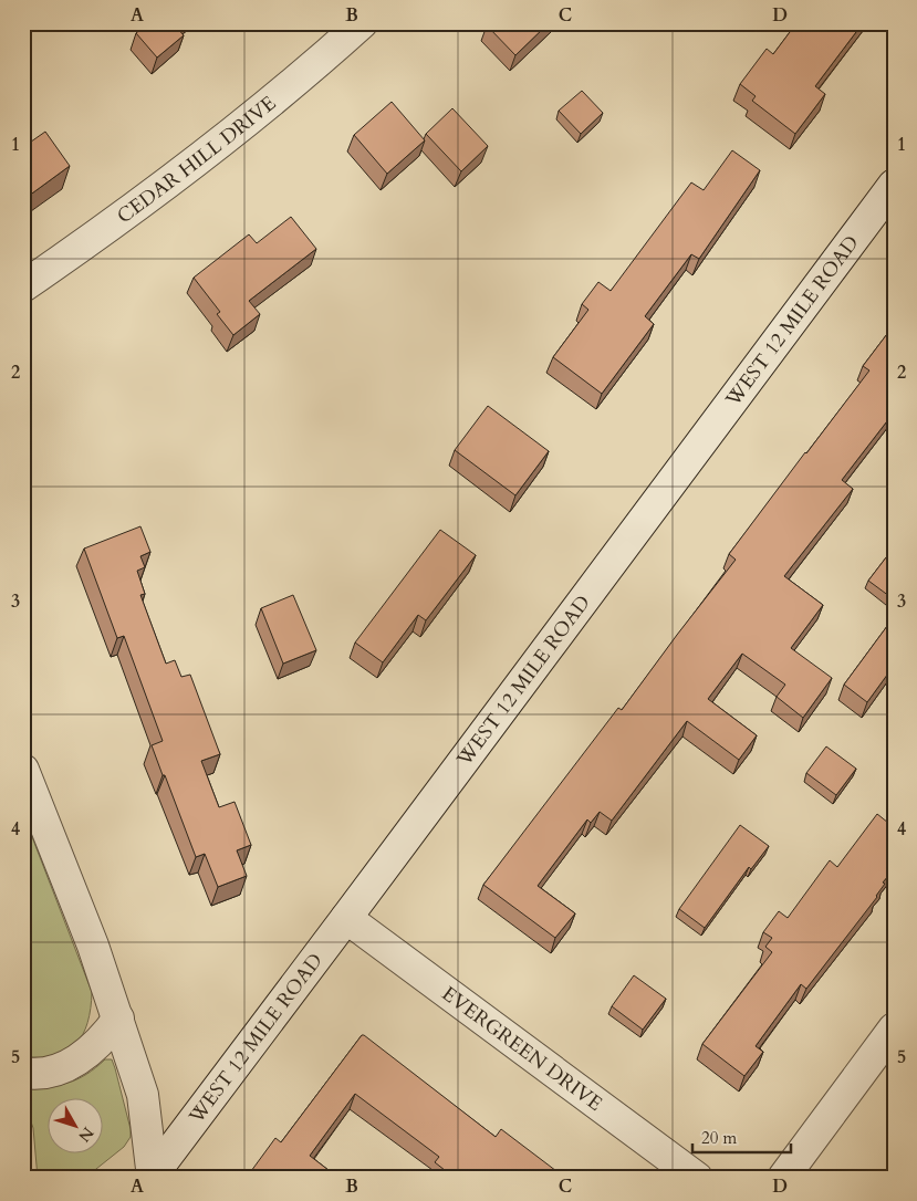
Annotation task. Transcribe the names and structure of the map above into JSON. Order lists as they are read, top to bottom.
{
  "streets": {
    "street": ["CEDAR HILL DRIVE", "WEST 12 MILE ROAD", "EVERGREEN DRIVE"]
  },
  "crossings": [
    ["WEST 12 MILE ROAD", "EVERGREEN DRIVE"]
  ],
  "scale_bar": "20 m",
  "north": "bottom right",
  "grid": {
    "columns": [
      "A",
      "B",
      "C",
      "D"
    ],
    "rows": [
      "1",
      "2",
      "3",
      "4",
      "5"
    ]
  }
}
